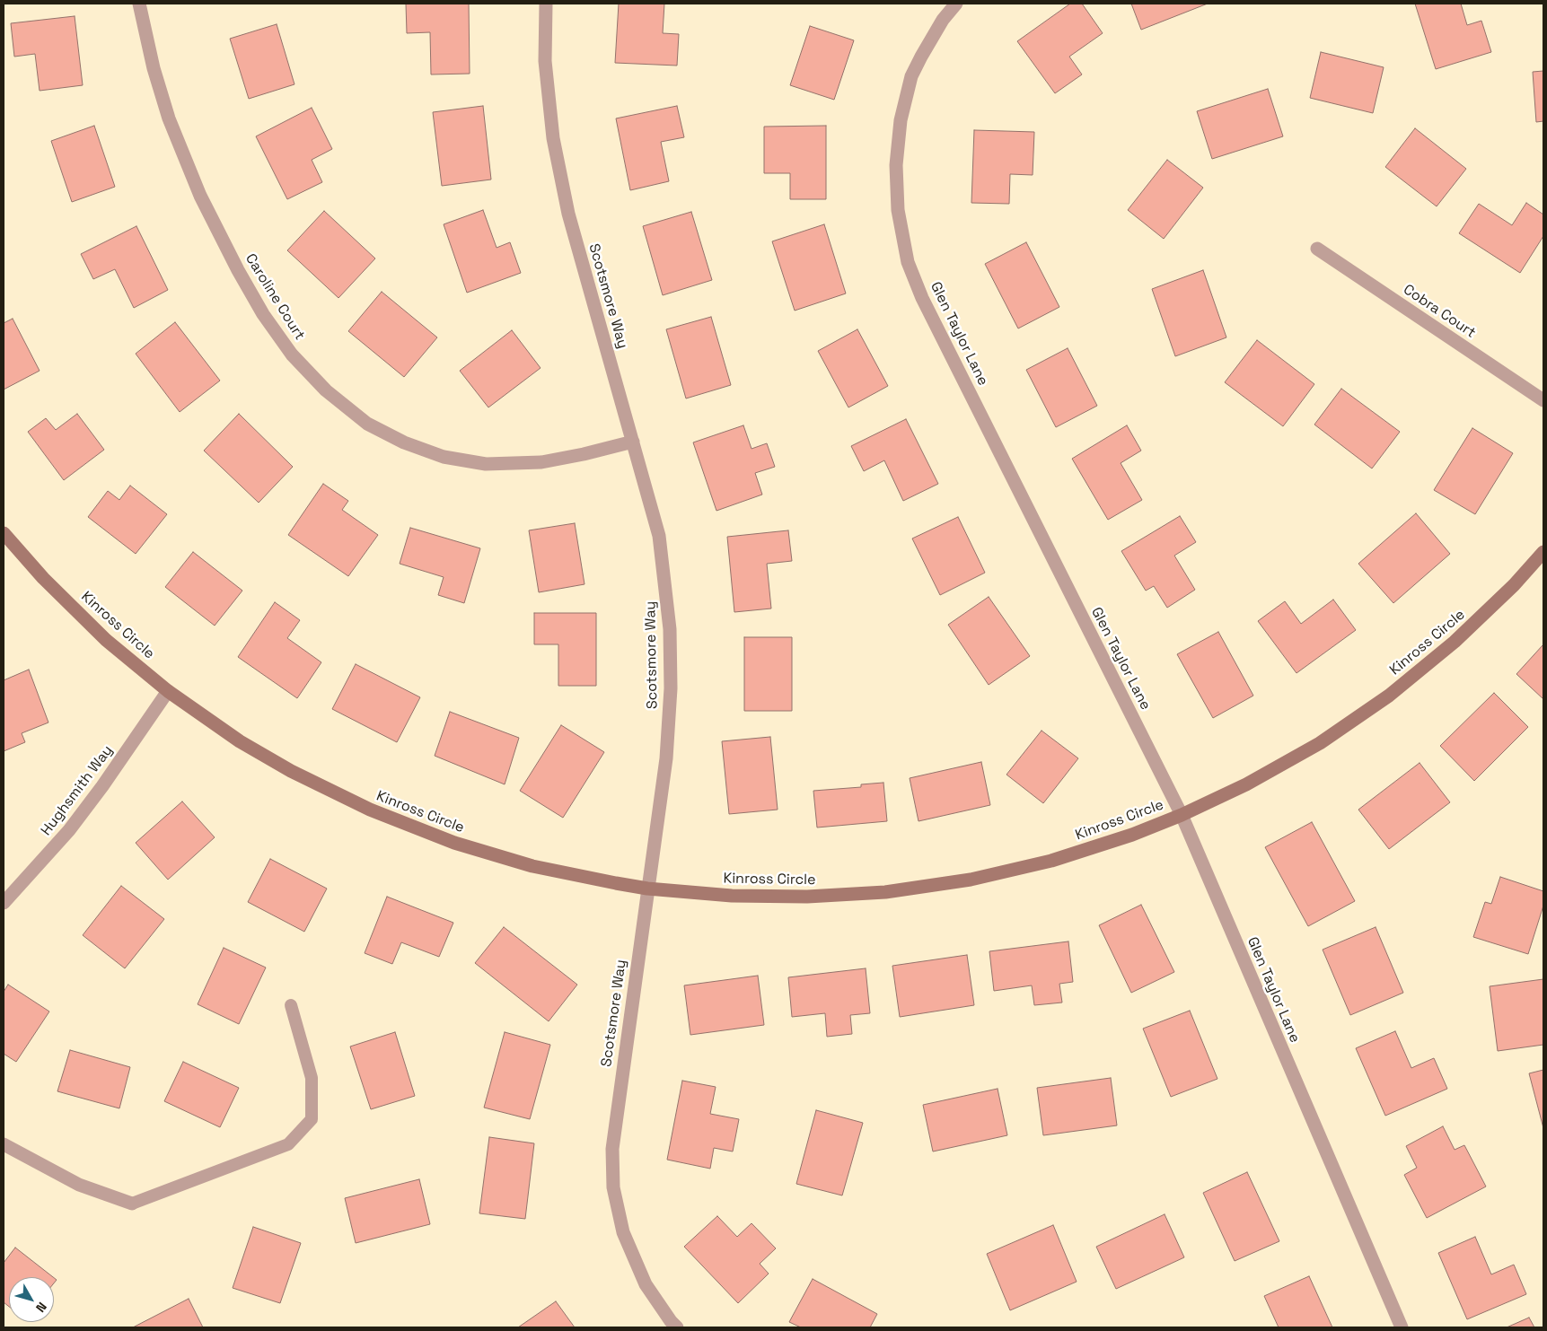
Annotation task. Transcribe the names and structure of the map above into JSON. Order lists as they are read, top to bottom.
{
  "streets": {
    "street": [
      "Scotsmore Way",
      "Caroline Court",
      "Cobra Court",
      "Glen Taylor Lane",
      "Kinross Circle",
      "Hughsmith Way"
    ]
  },
  "crossings": [
    ["Scotsmore Way", "Caroline Court"],
    ["Scotsmore Way", "Kinross Circle"],
    ["Glen Taylor Lane", "Kinross Circle"],
    ["Kinross Circle", "Hughsmith Way"]
  ],
  "north": "bottom right"
}
